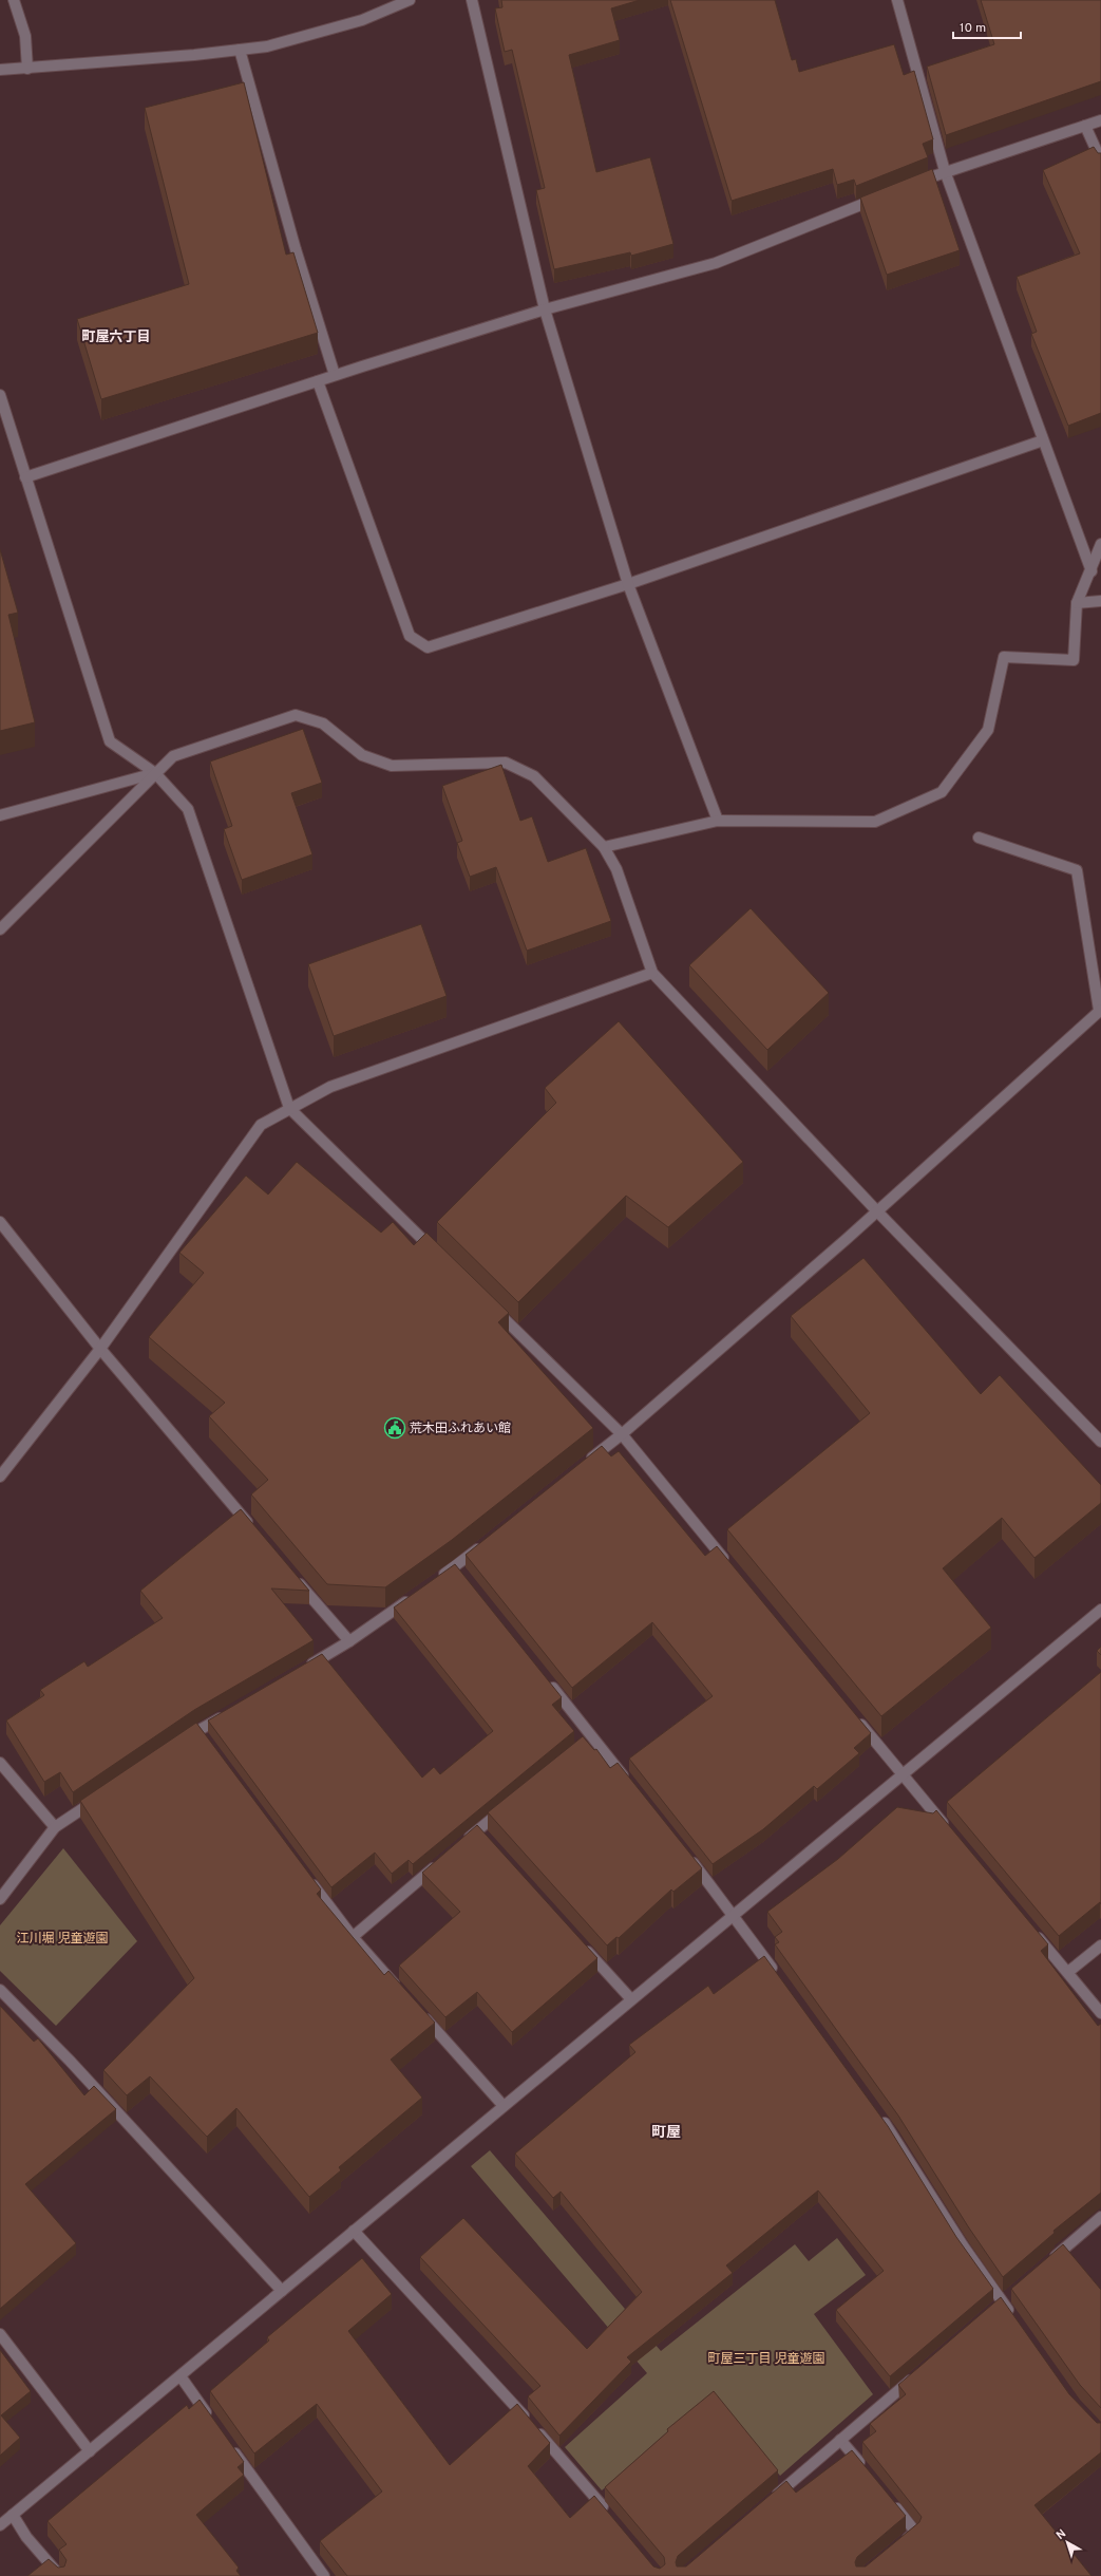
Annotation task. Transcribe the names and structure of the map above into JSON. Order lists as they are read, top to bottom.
{
  "districts": ["町屋六丁目", "町屋"],
  "parks": ["江川堀 児童遊園", "町屋三丁目 児童遊園"],
  "places": {
    "public building": ["荒木田ふれあい館"]
  },
  "scale_bar": "10 m",
  "north": "top left"
}
